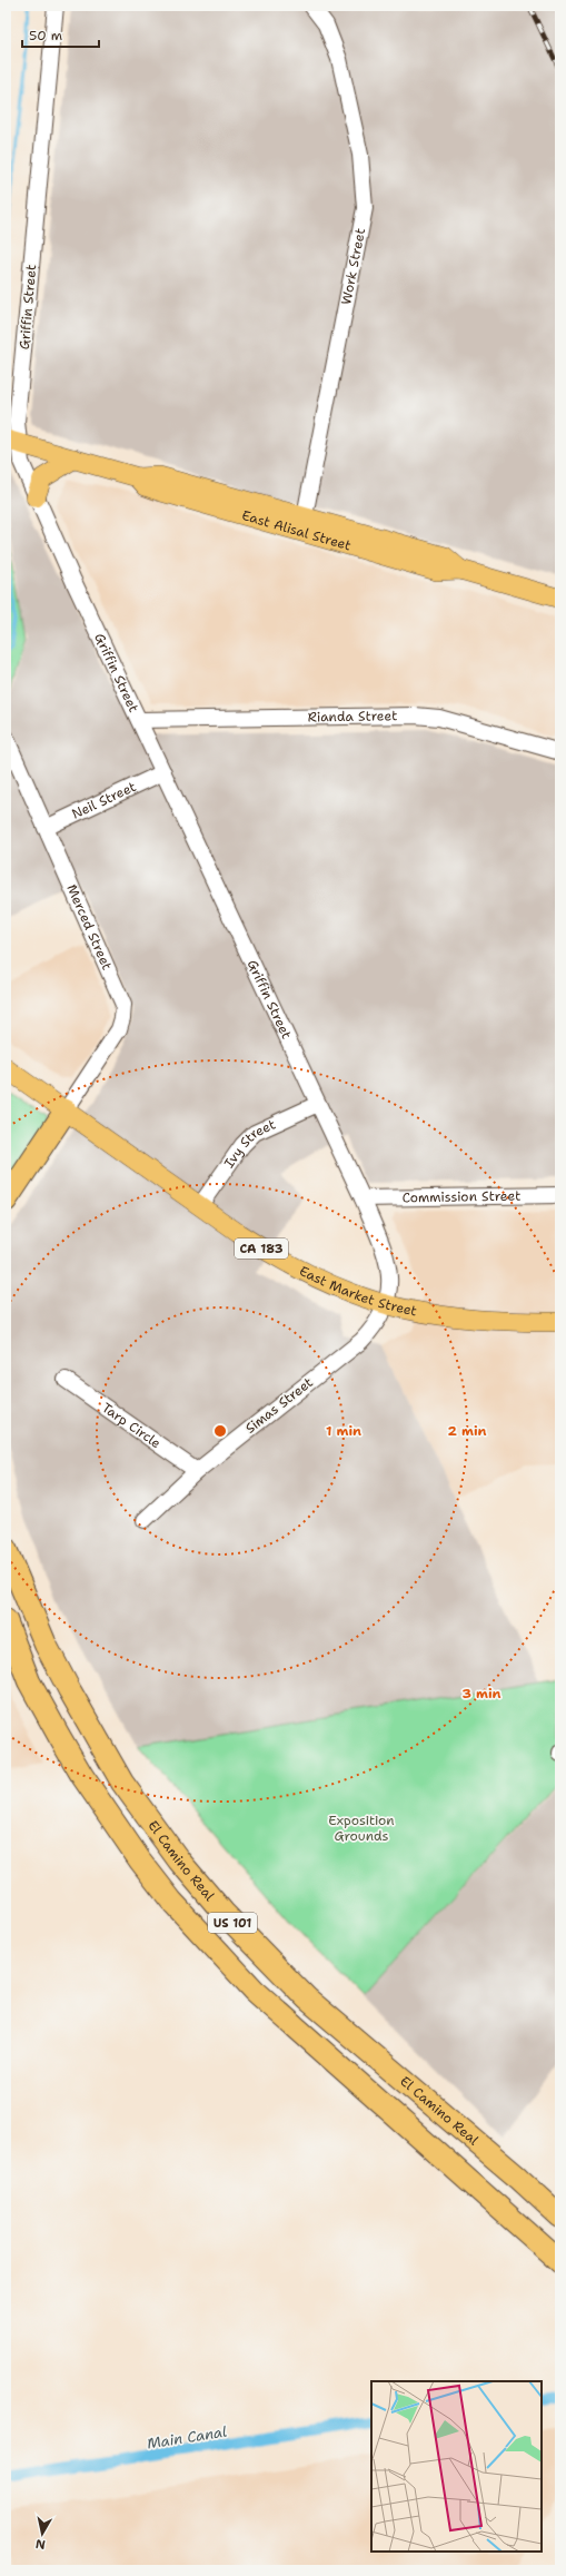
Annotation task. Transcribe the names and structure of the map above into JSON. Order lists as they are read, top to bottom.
{
  "streets": {
    "highway": ["El Camino Real", "US 101"],
    "main road": ["East Alisal Street", "CA 183", "East Market Street"],
    "street": [
      "Work Street",
      "Griffin Street",
      "Rianda Street",
      "Neil Street",
      "Merced Street",
      "Ivy Street",
      "Commission Street",
      "Simas Street",
      "Tarp Circle"
    ]
  },
  "crossings": [
    ["Work Street", "East Alisal Street"],
    ["Griffin Street", "East Alisal Street"],
    ["Griffin Street", "Rianda Street"],
    ["Griffin Street", "Neil Street"],
    ["Griffin Street", "Ivy Street"],
    ["Griffin Street", "Commission Street"],
    ["Griffin Street", "East Market Street"],
    ["Griffin Street", "Simas Street"],
    ["Neil Street", "Merced Street"],
    ["Merced Street", "East Market Street"],
    ["Ivy Street", "East Market Street"],
    ["East Market Street", "Simas Street"],
    ["Simas Street", "Tarp Circle"]
  ],
  "water": ["Main Canal"],
  "parks": ["Exposition Grounds"],
  "scale_bar": "50 m",
  "north": "bottom",
  "rings": ["1 min", "2 min", "3 min"]
}
